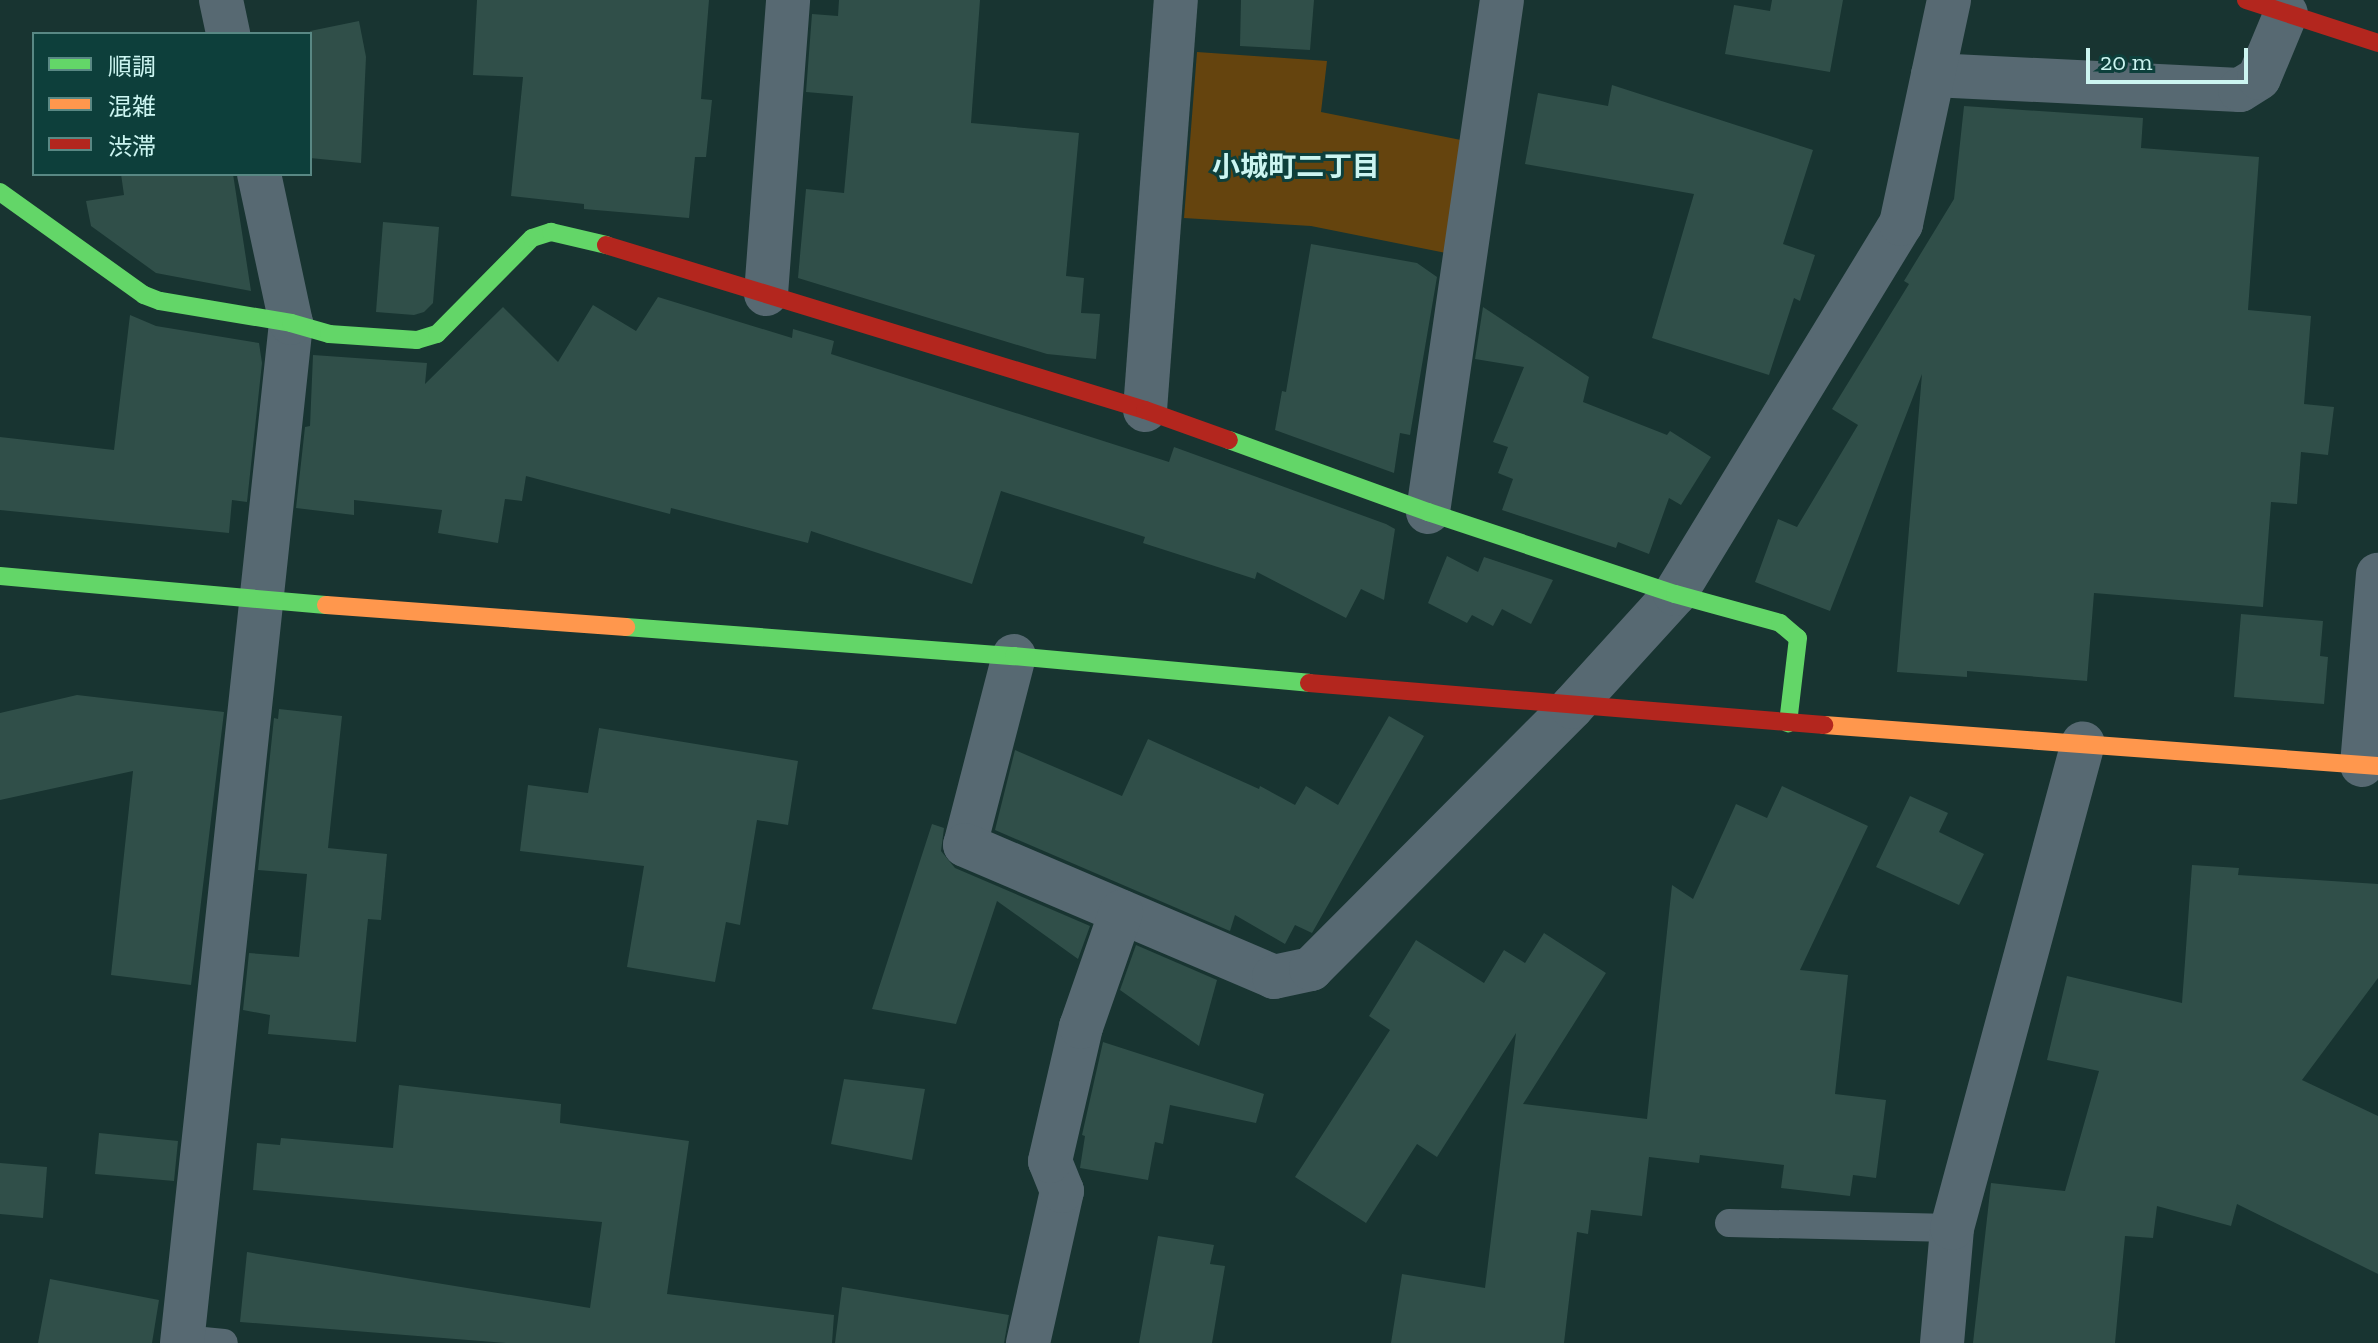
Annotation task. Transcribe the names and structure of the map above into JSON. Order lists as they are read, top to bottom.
{
  "districts": ["小城町二丁目"],
  "legend": ["順調", "混雑", "渋滞"],
  "scale_bar": "20 m"
}
